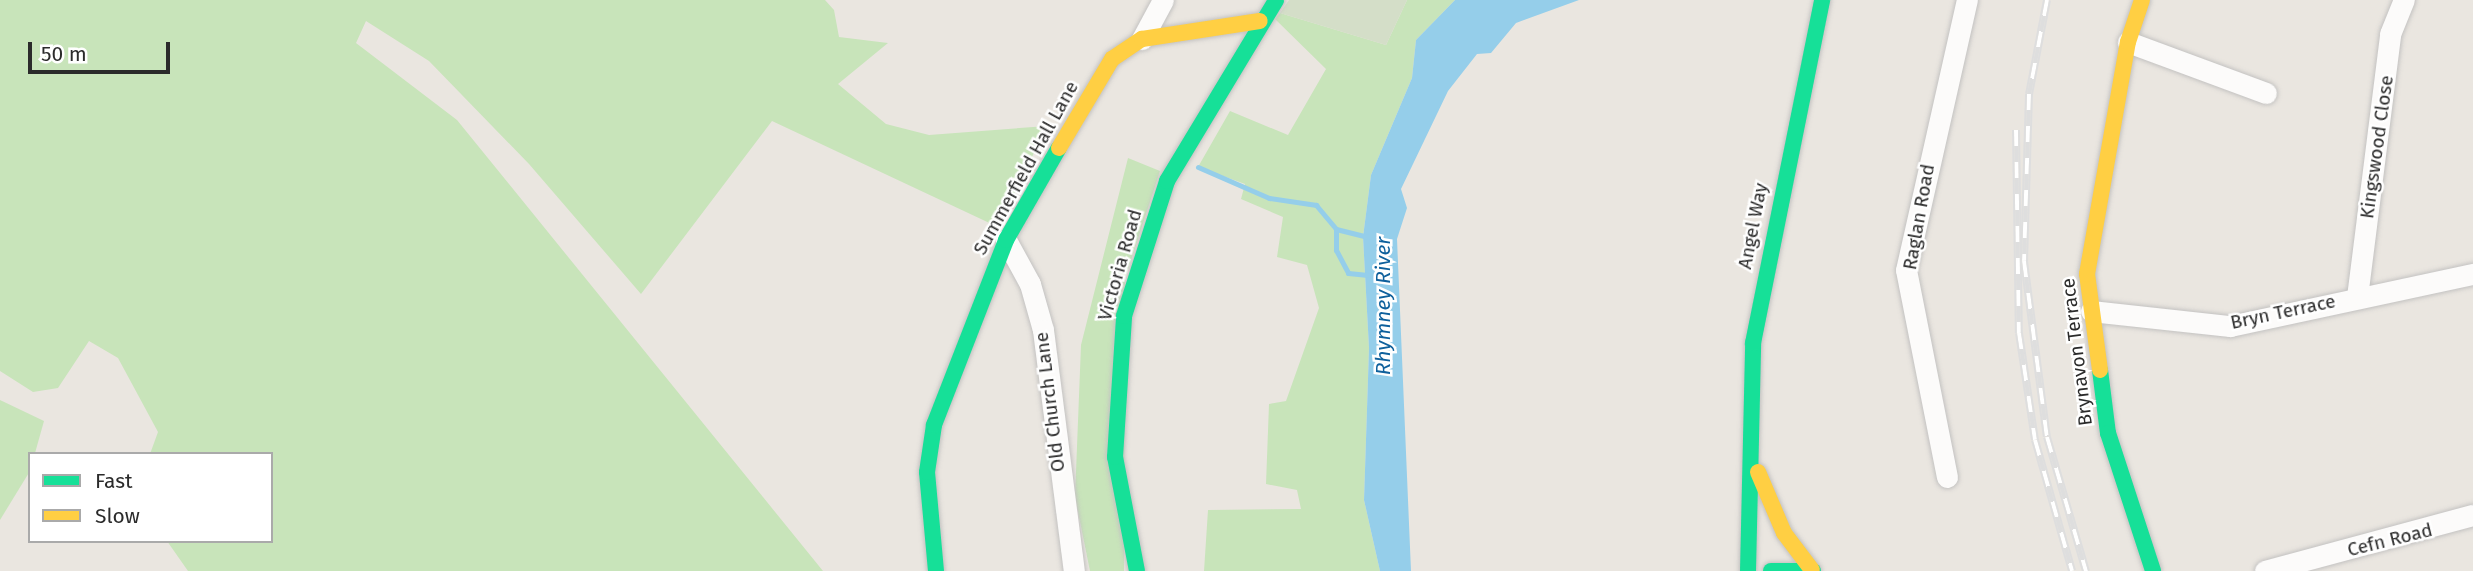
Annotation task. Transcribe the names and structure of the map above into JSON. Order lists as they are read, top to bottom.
{
  "streets": {
    "main road": [
      "Summerfield Hall Lane",
      "Angel Way",
      "Victoria Road",
      "Brynavon Terrace"
    ],
    "street": [
      "Kingswood Close",
      "Raglan Road",
      "Bryn Terrace",
      "Old Church Lane",
      "Cefn Road"
    ]
  },
  "crossings": [
    ["Kingswood Close", "Bryn Terrace"],
    ["Summerfield Hall Lane", "Victoria Road"],
    ["Summerfield Hall Lane", "Old Church Lane"],
    ["Bryn Terrace", "Brynavon Terrace"]
  ],
  "water": ["Rhymney River"],
  "legend": ["Fast", "Slow"],
  "scale_bar": "50 m"
}
